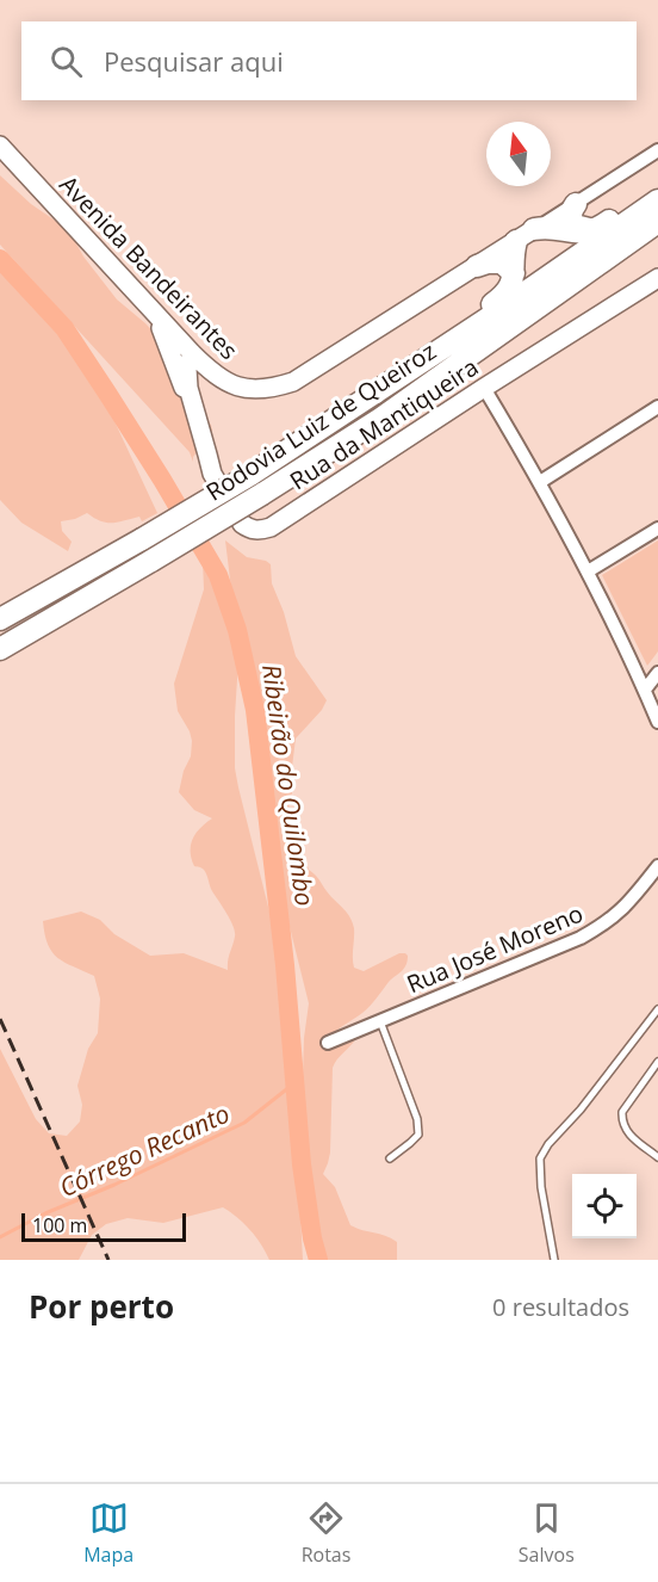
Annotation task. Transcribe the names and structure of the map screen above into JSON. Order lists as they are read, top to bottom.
{
  "streets": {
    "highway": ["Rodovia Luiz de Queiroz"],
    "main road": ["Avenida Bandeirantes", "Rua da Mantiqueira"],
    "street": ["Rua José Moreno"]
  },
  "crossings": [
    ["Avenida Bandeirantes", "Rua da Mantiqueira"]
  ],
  "water": ["Ribeirão do Quilombo", "Córrego Recanto"],
  "scale_bar": "100 m",
  "north": "top",
  "page": {
    "search": "Pesquisar aqui",
    "scale": "100 m",
    "heading": ["Por perto", "0 resultados"],
    "nav": ["Mapa", "Rotas", "Salvos"]
  }
}
